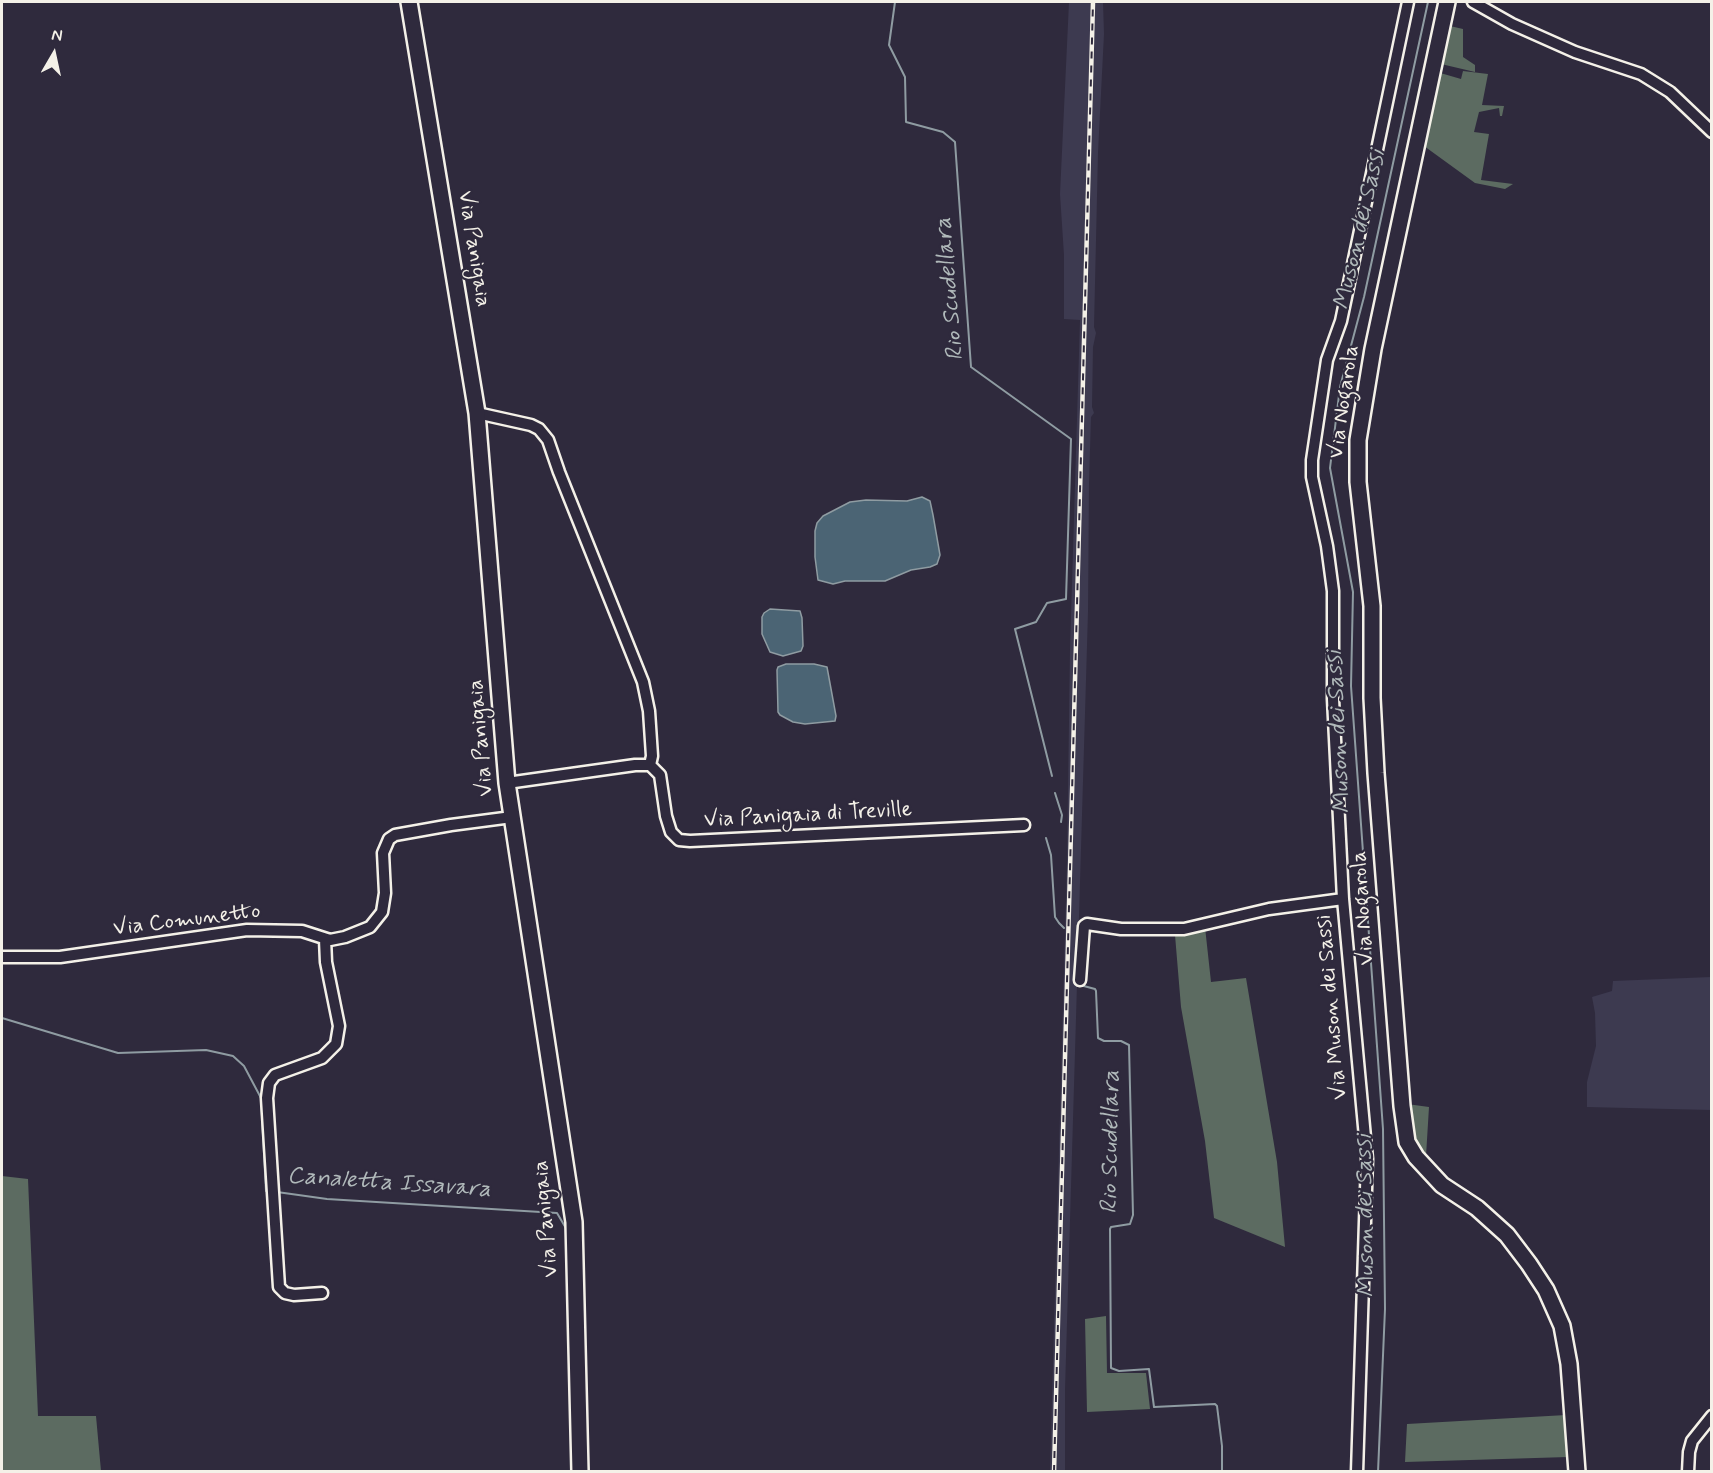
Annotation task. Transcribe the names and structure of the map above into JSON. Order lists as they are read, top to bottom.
{
  "streets": {
    "street": [
      "Via Panigaia",
      "Via Nogarola",
      "Via Panigaia di Treville",
      "Via Comunetto",
      "Via Muson dei Sassi"
    ]
  },
  "crossings": [
    ["Via Panigaia", "Via Panigaia di Treville"],
    ["Via Panigaia", "Via Comunetto"]
  ],
  "water": ["Muson dei Sassi", "Rio Scudellara", "Canaletta Issavara"],
  "north": "top"
}
